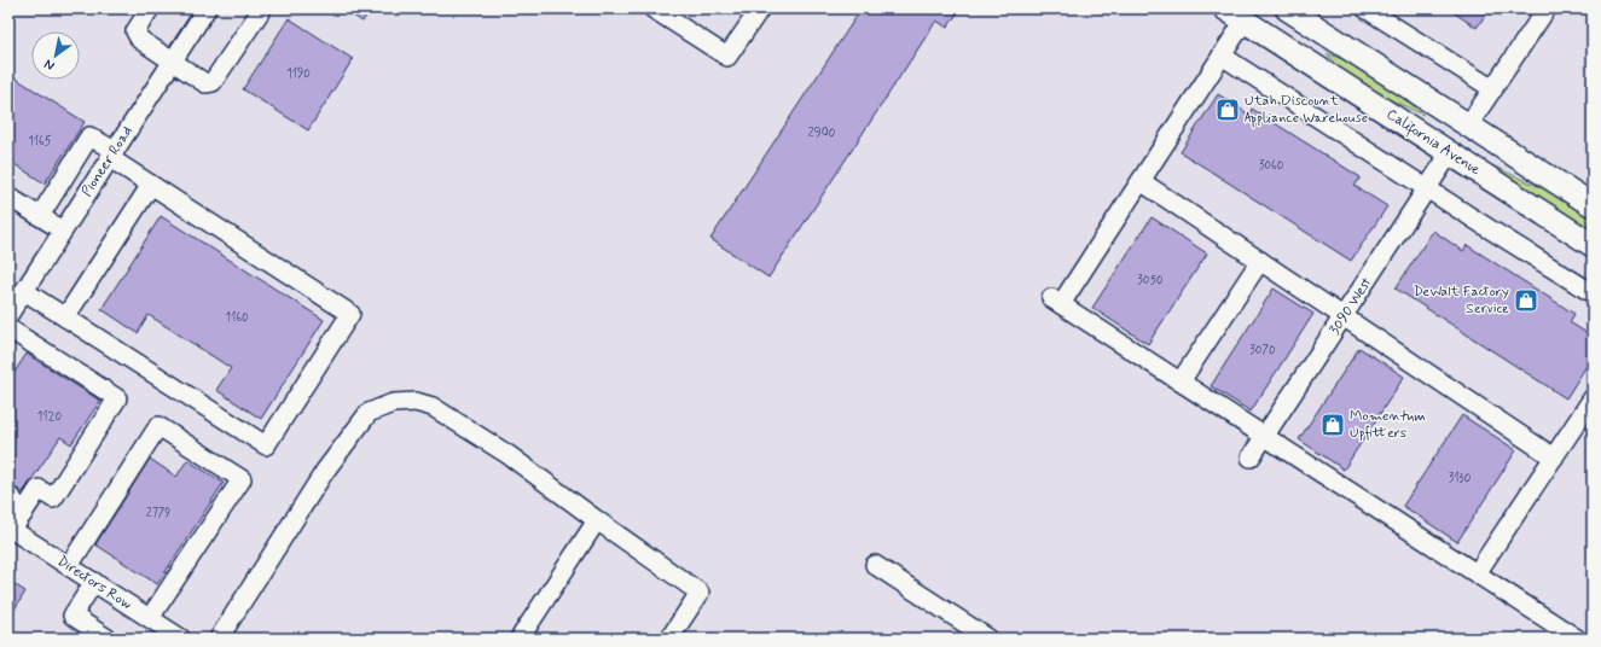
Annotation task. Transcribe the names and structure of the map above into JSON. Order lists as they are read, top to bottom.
{
  "streets": {
    "main road": ["California Avenue"],
    "street": ["Pioneer Road", "3090 West", "Directors Row"]
  },
  "crossings": [
    ["California Avenue", "3090 West"]
  ],
  "places": {
    "shop": ["Utah Discount Appliance Warehouse", "DeWalt Factory Service", "Momentum Upfitters"]
  },
  "house_numbers": [
    "1190",
    "2900",
    "1165",
    "3060",
    "3050",
    "1160",
    "3070",
    "1120",
    "3130",
    "2779"
  ],
  "north": "bottom left"
}
